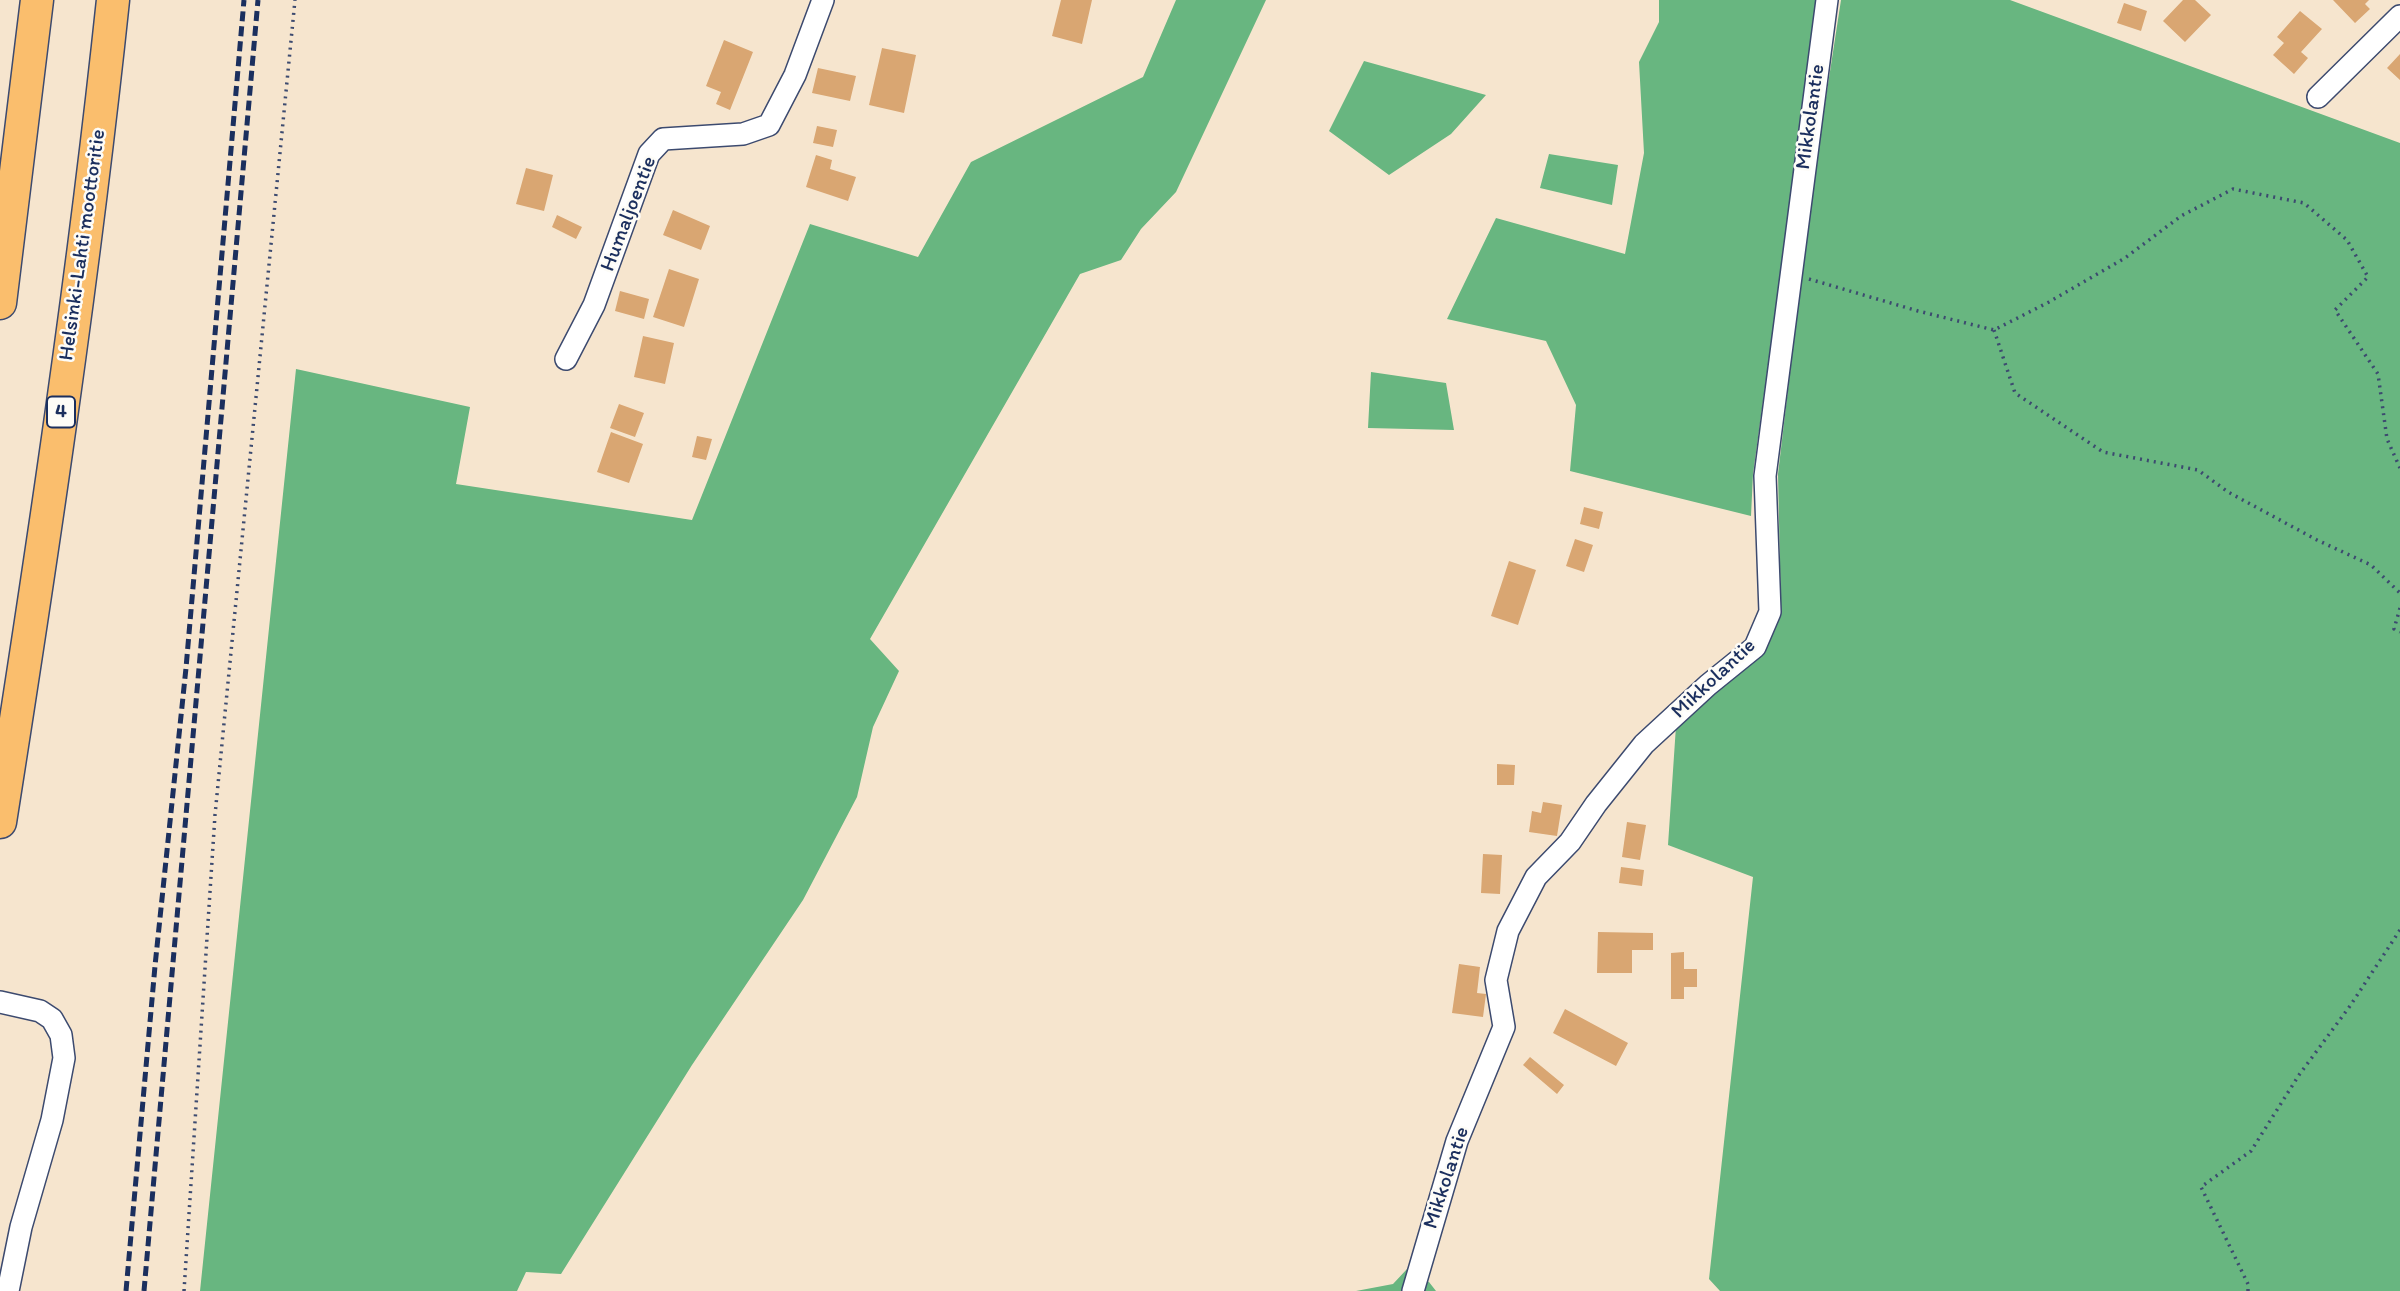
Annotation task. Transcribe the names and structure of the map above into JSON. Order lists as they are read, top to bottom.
{
  "streets": {
    "highway": ["Helsinki-Lahti moottoritie", "4"],
    "street": ["Mikkolantie", "Humaljoentie"]
  }
}
